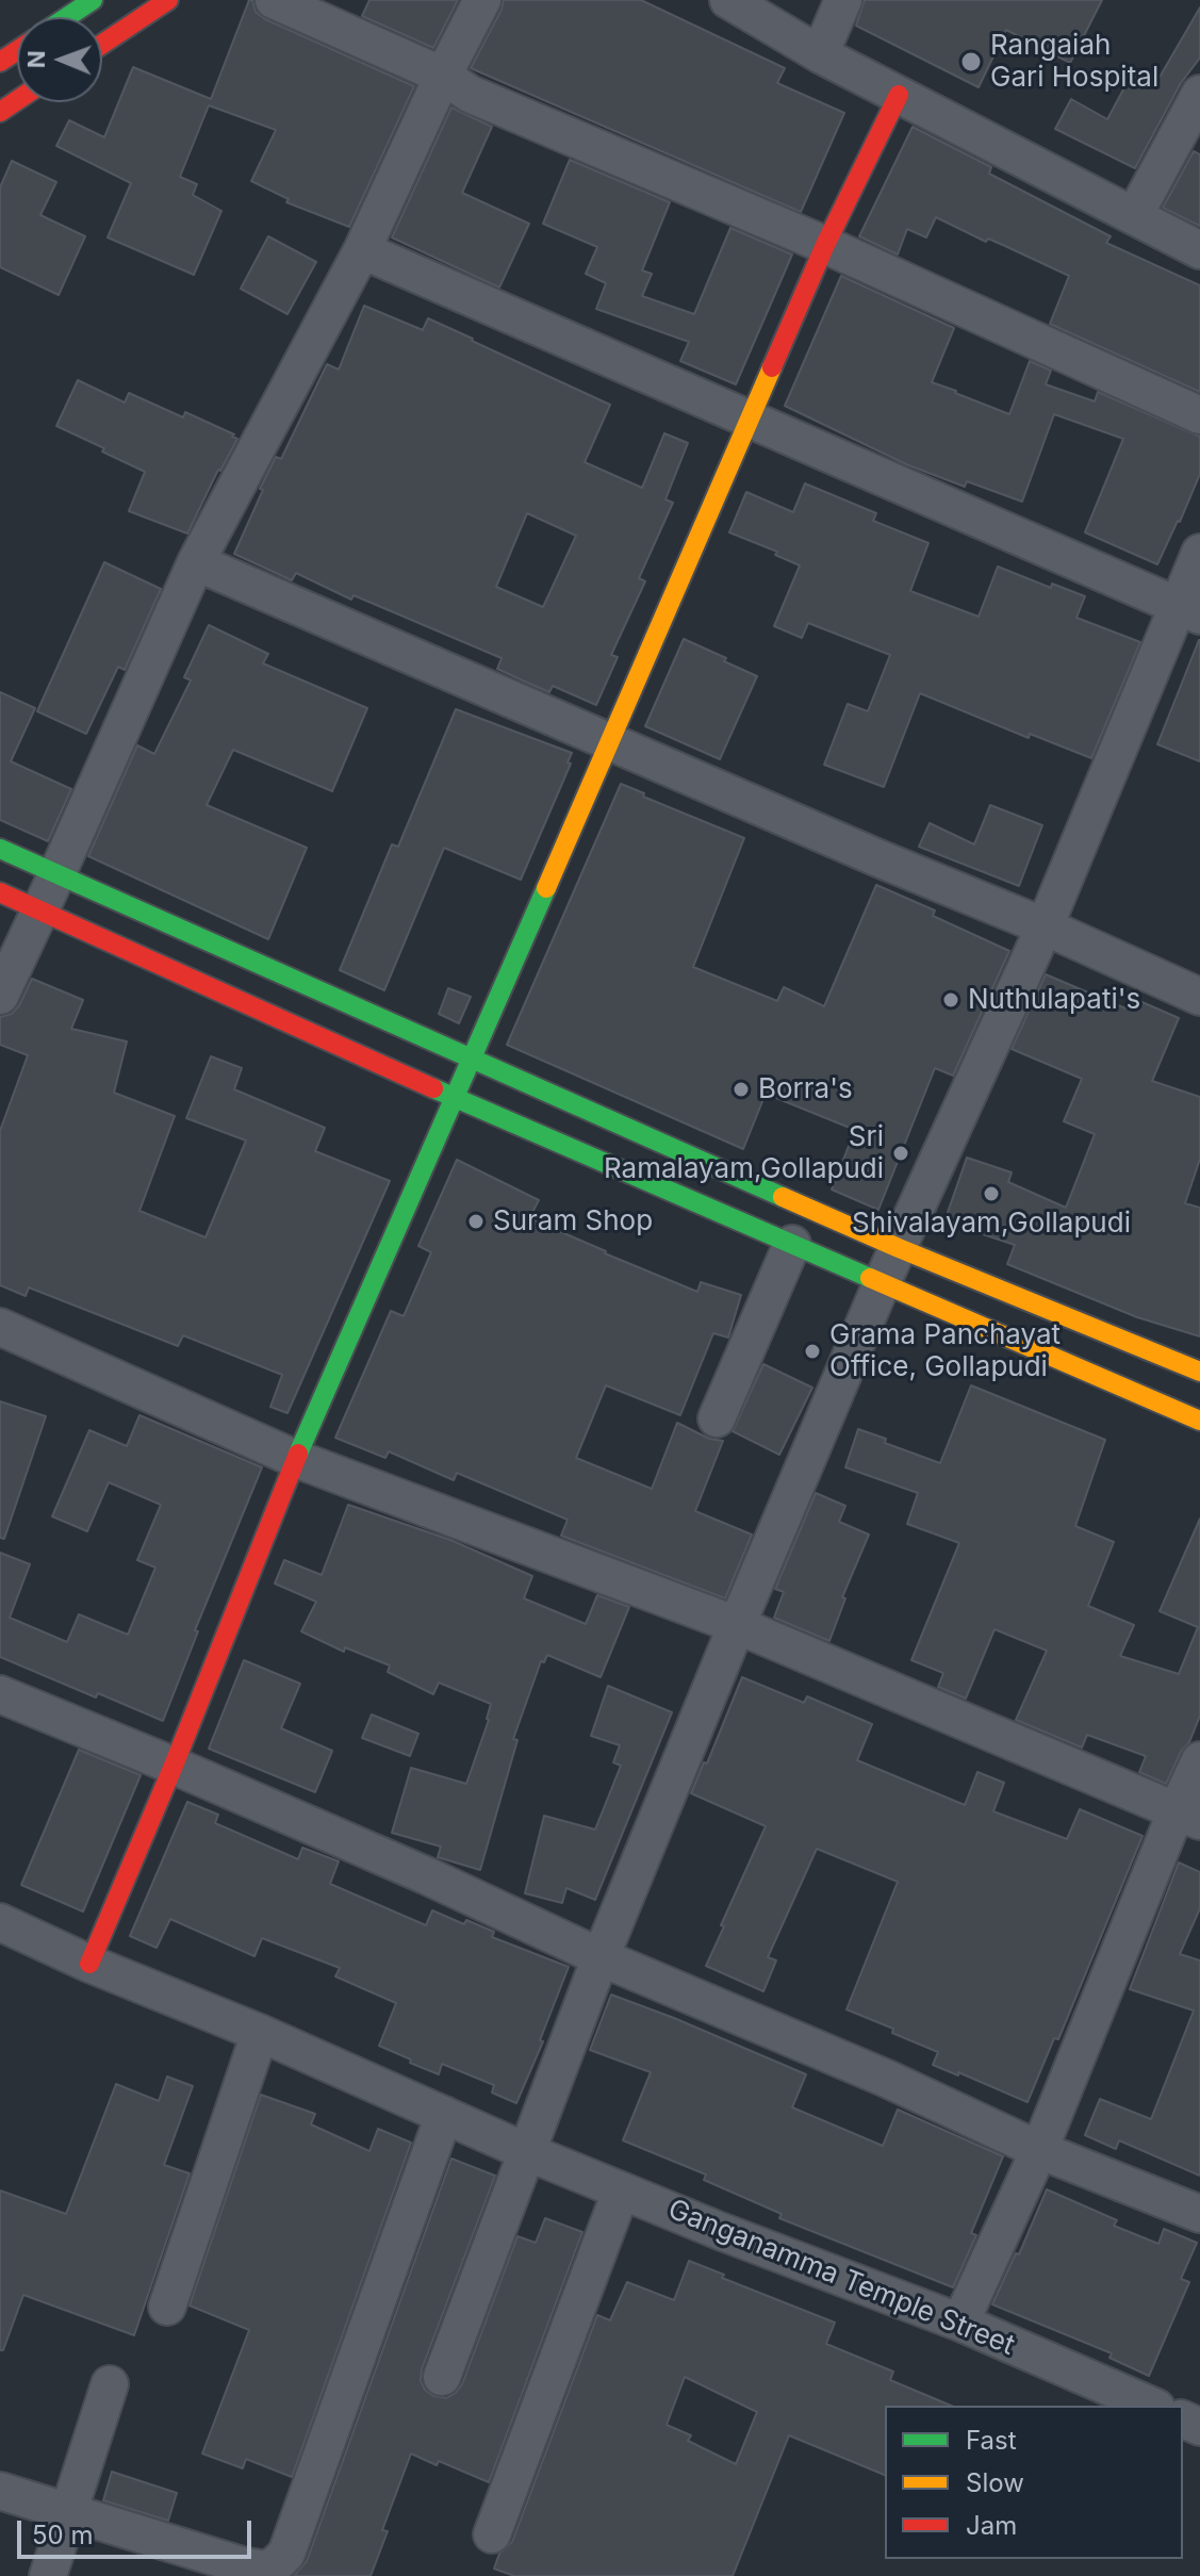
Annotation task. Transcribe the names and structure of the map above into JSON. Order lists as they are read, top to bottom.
{
  "streets": {
    "street": ["Ganganamma Temple Street"]
  },
  "places": [
    "Rangaiah Gari Hospital",
    "Nuthulapati's",
    "Borra's",
    "Sri Ramalayam,Gollapudi",
    "Shivalayam,Gollapudi",
    "Suram Shop",
    "Grama Panchayat Office, Gollapudi"
  ],
  "legend": ["Fast", "Slow", "Jam"],
  "scale_bar": "50 m",
  "north": "left"
}
